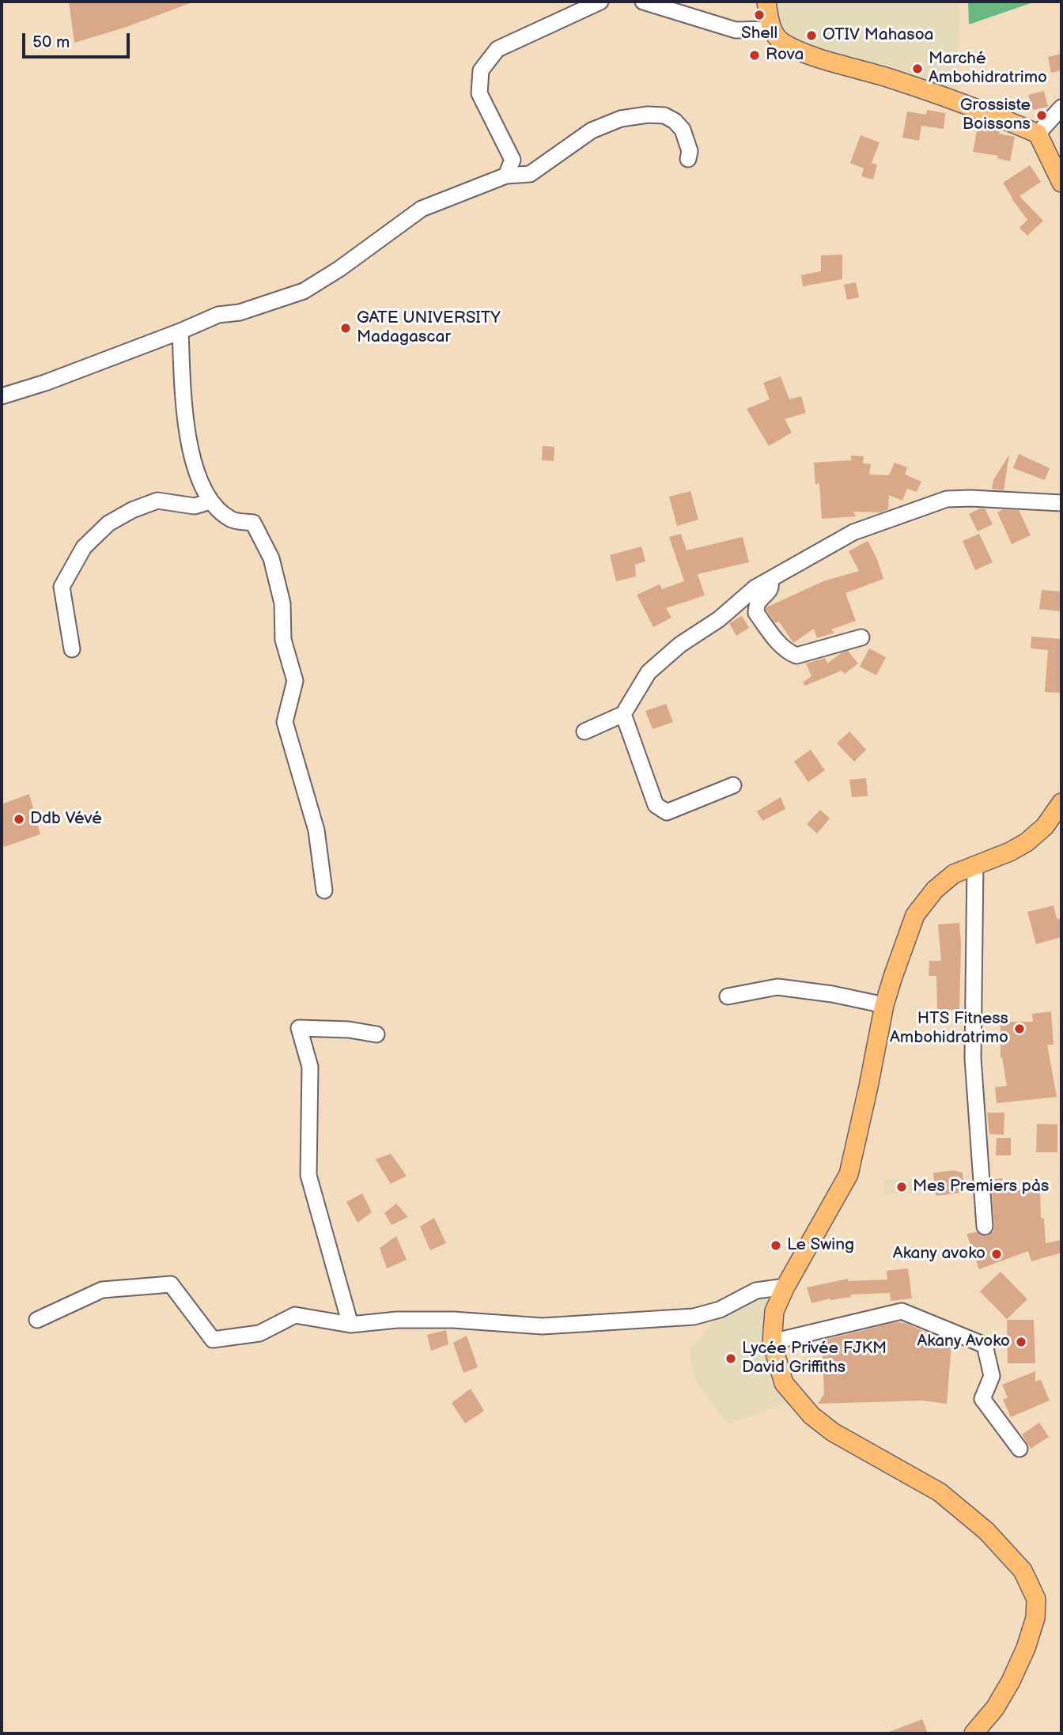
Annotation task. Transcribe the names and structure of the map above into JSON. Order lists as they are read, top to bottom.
{
  "places": [
    "Shell",
    "OTIV Mahasoa",
    "Rova",
    "Marché Ambohidratrimo",
    "Grossiste Boissons",
    "GATE UNIVERSITY Madagascar",
    "Ddb Vévé",
    "HTS Fitness Ambohidratrimo",
    "Mes Premiers pàs",
    "Le Swing",
    "Akany avoko",
    "Akany Avoko",
    "Lycée Privée FJKM David Griffiths"
  ],
  "scale_bar": "50 m"
}
